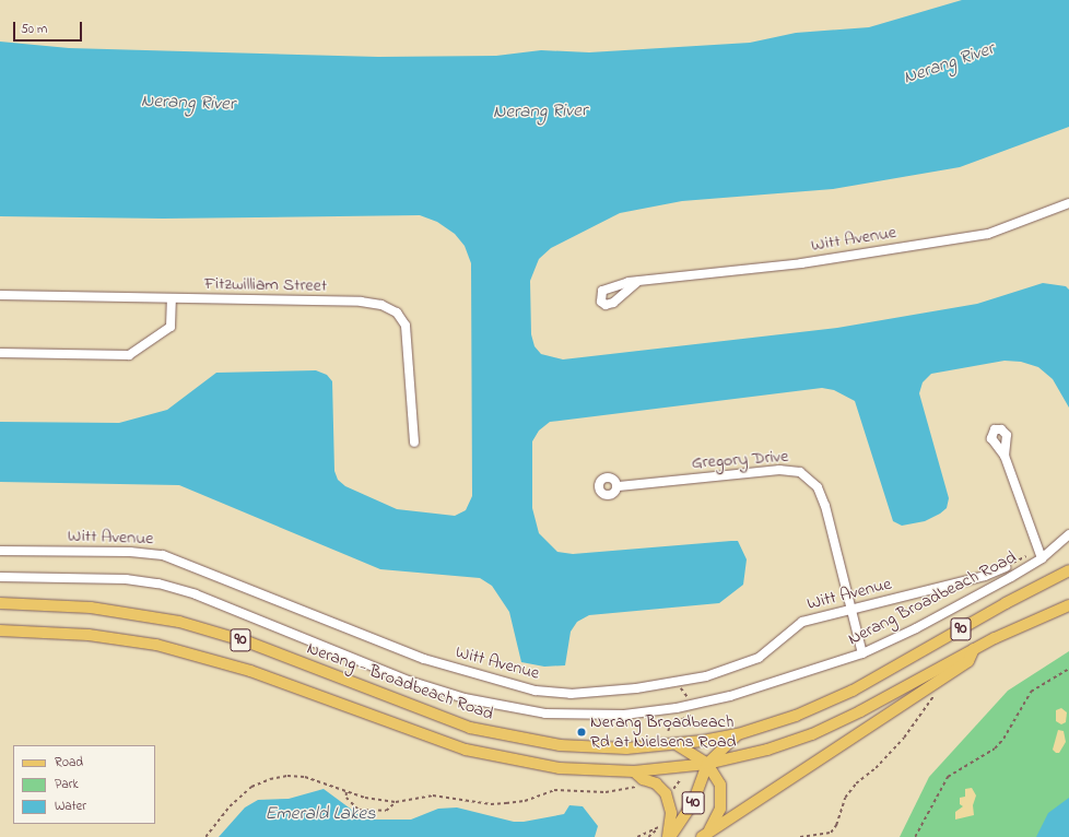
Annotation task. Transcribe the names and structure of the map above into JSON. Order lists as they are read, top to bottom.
{
  "streets": {
    "main road": ["90", "Nerang - Broadbeach Road", "40"],
    "street": [
      "Witt Avenue",
      "Fitzwilliam Street",
      "Gregory Drive",
      "Nerang Broadbeach Road"
    ]
  },
  "crossings": [
    ["Witt Avenue", "Gregory Drive"],
    ["Gregory Drive", "Nerang Broadbeach Road"],
    ["90", "40"],
    ["Nerang - Broadbeach Road", "40"]
  ],
  "water": ["Nerang River", "Emerald Lakes"],
  "places": ["Nerang Broadbeach Rd at Nielsens Road"],
  "legend": ["Road", "Park", "Water"],
  "scale_bar": "50 m"
}
